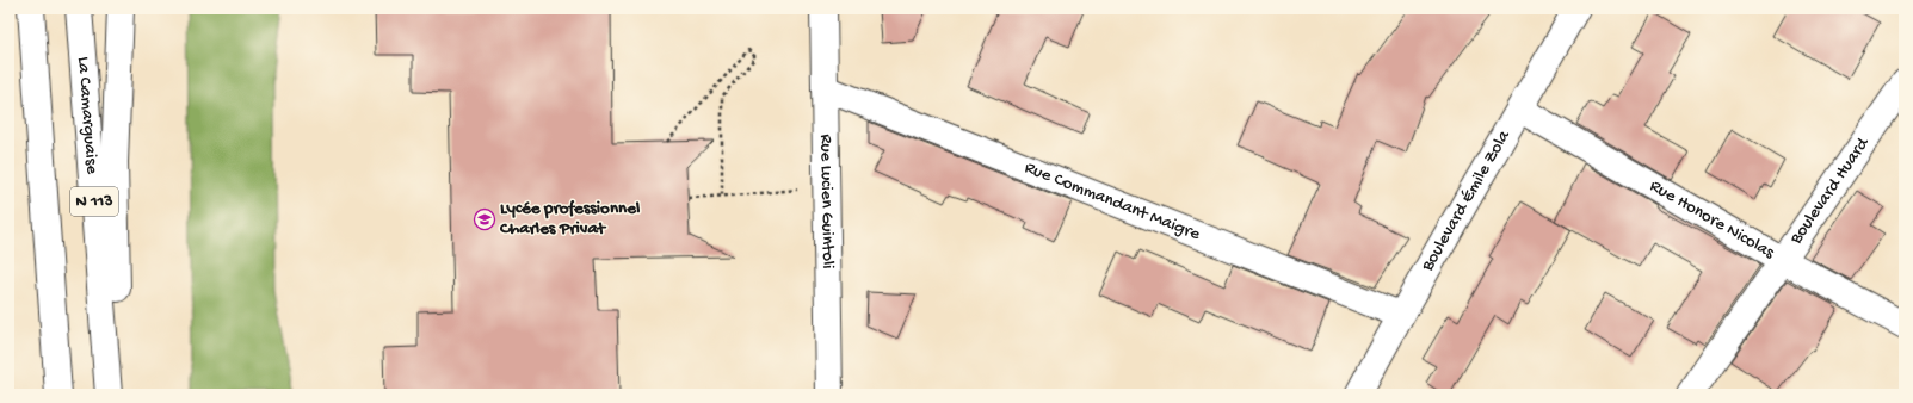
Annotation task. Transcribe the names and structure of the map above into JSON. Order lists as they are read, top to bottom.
{
  "streets": {
    "main road": [
      "La Camarguaise",
      "Boulevard Huard",
      "N 113",
      "Rue Lucien Guintoli",
      "Rue Commandant Maigre",
      "Boulevard Émile Zola",
      "Rue Honore Nicolas"
    ]
  },
  "crossings": [
    ["Boulevard Huard", "Rue Honore Nicolas"],
    ["Rue Lucien Guintoli", "Rue Commandant Maigre"],
    ["Rue Commandant Maigre", "Boulevard Émile Zola"],
    ["Boulevard Émile Zola", "Rue Honore Nicolas"]
  ],
  "places": {
    "school or university": ["Lycée professionnel Charles Privat"]
  }
}
